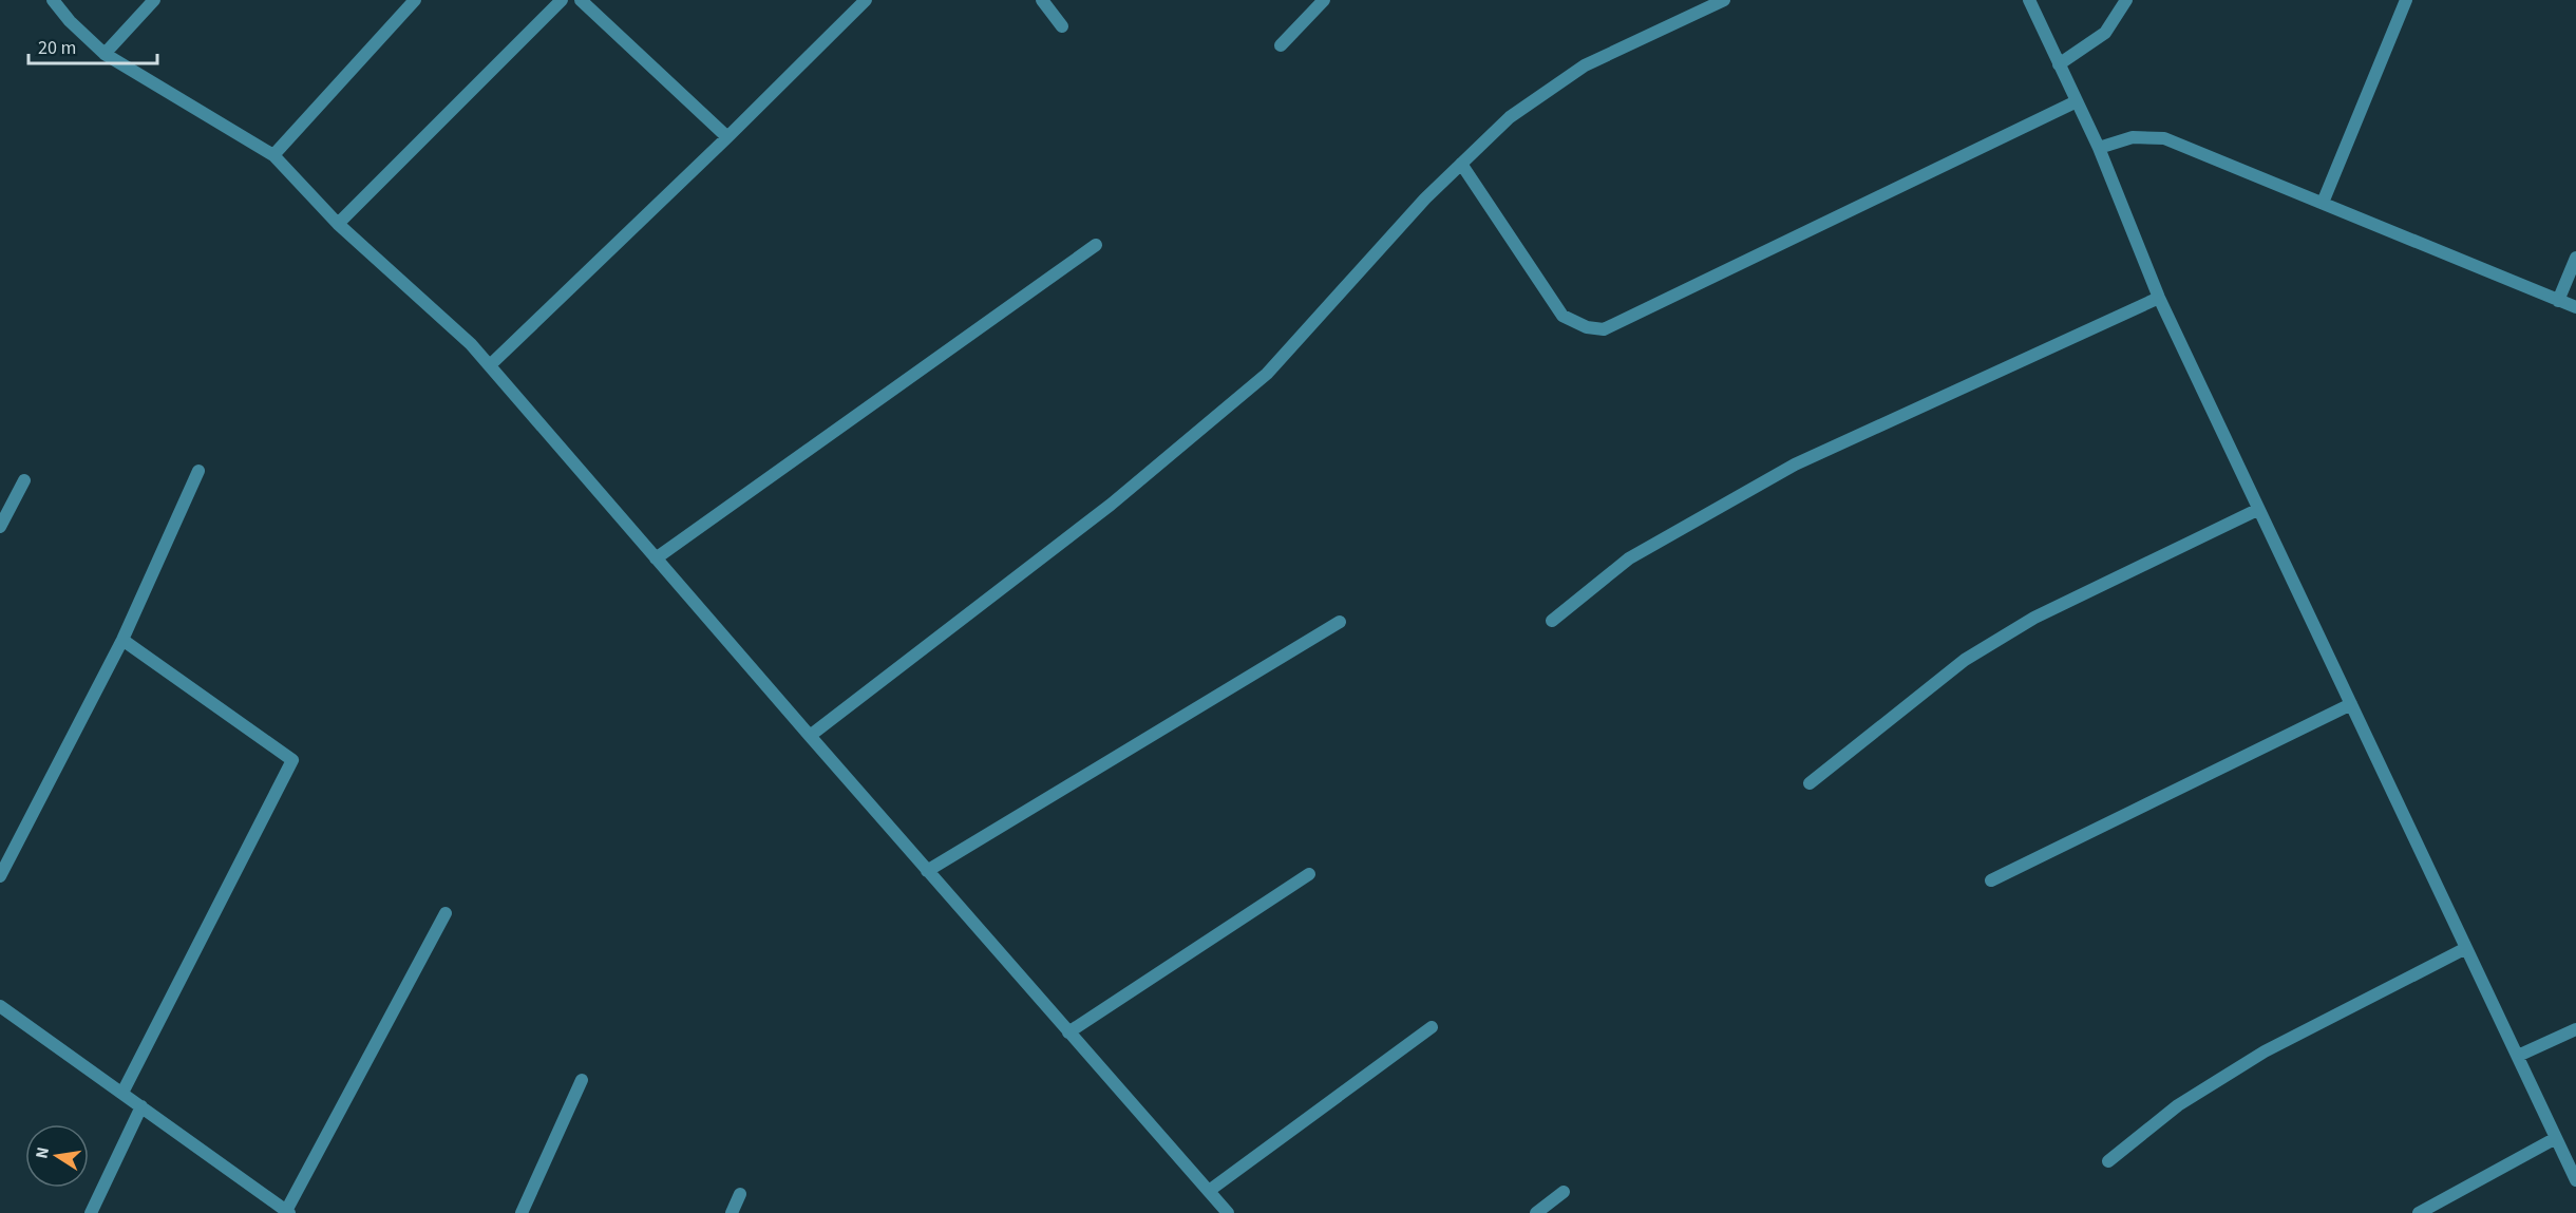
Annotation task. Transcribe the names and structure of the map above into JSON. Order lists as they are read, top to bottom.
{
  "scale_bar": "20 m",
  "north": "left"
}
